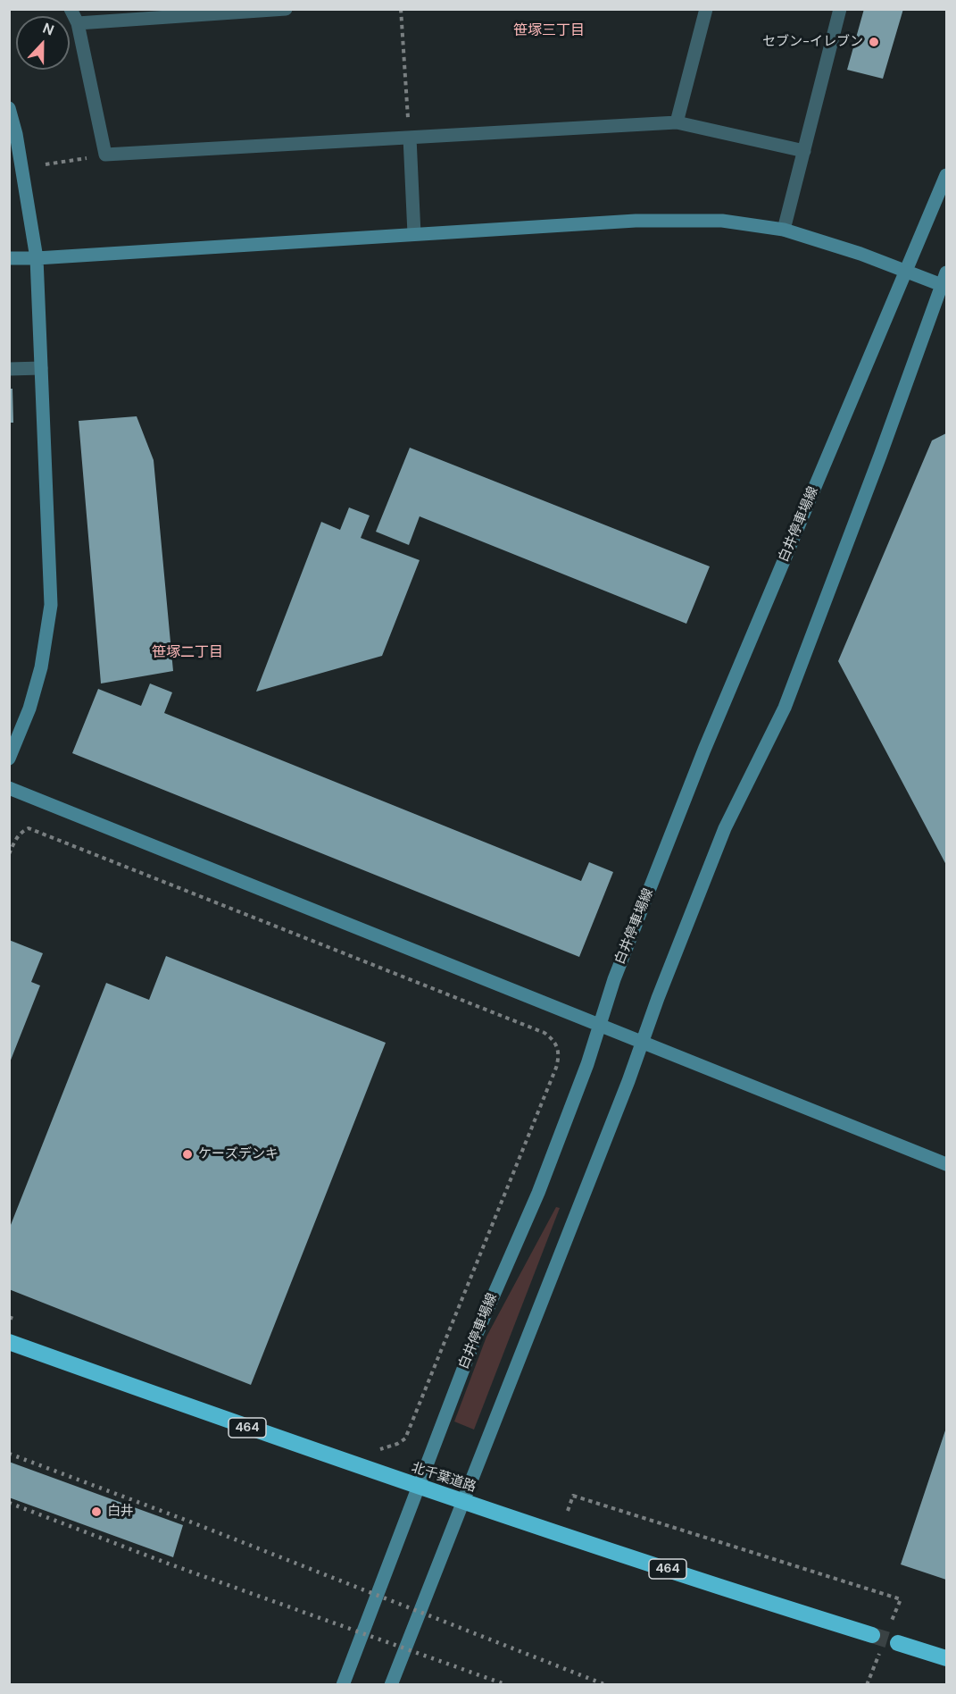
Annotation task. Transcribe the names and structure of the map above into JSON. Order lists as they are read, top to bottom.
{
  "streets": {
    "highway": ["464", "北千葉道路"],
    "main road": ["白井停車場線"]
  },
  "crossings": [
    ["白井停車場線", "北千葉道路"]
  ],
  "districts": ["笹塚三丁目", "笹塚二丁目"],
  "places": ["セブン-イレブン", "ケーズデンキ", "白井"],
  "north": "top"
}
